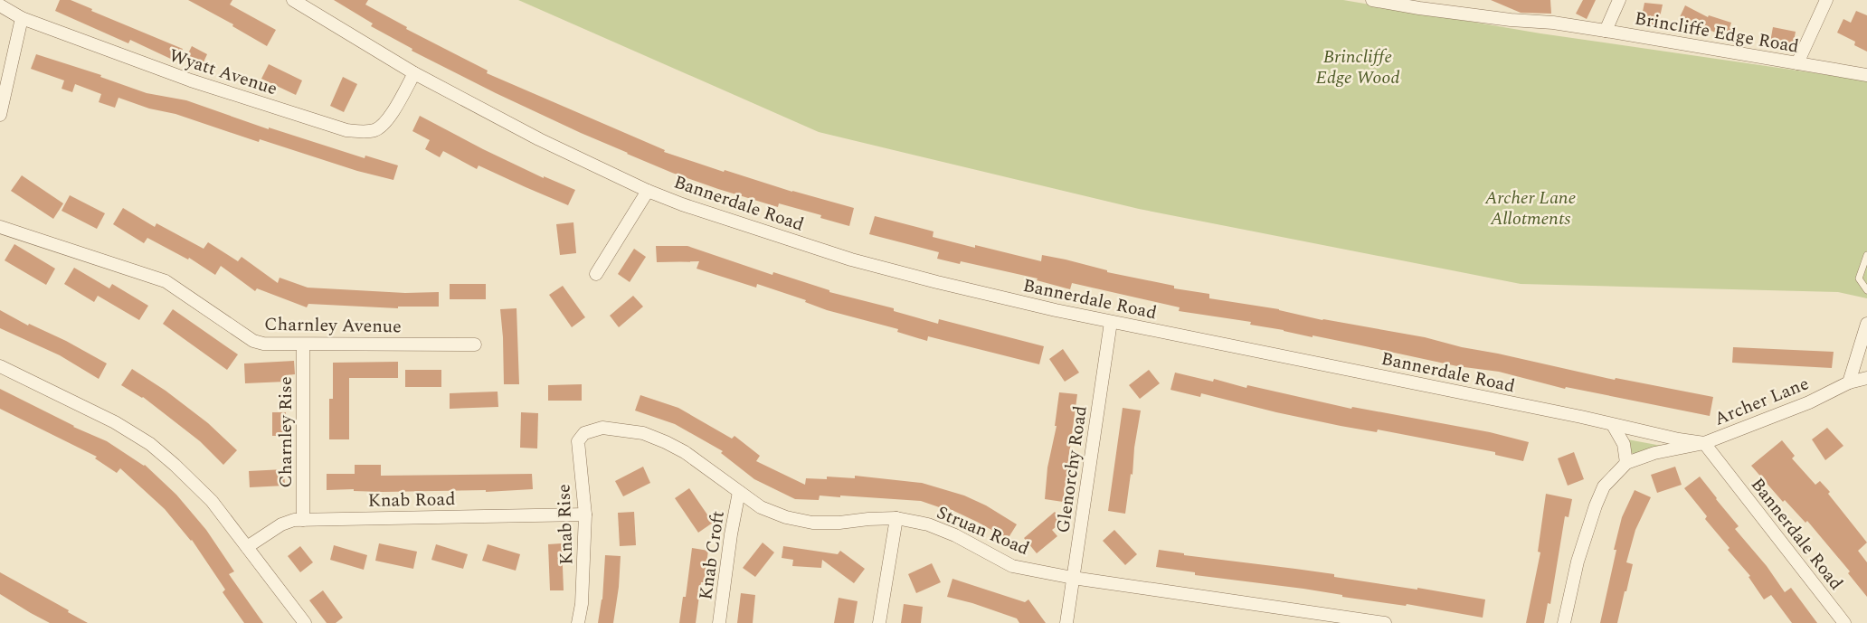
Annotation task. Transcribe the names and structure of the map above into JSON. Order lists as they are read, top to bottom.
{
  "streets": {
    "street": [
      "Brincliffe Edge Road",
      "Wyatt Avenue",
      "Bannerdale Road",
      "Charnley Avenue",
      "Archer Lane",
      "Charnley Rise",
      "Glenorchy Road",
      "Knab Road",
      "Knab Rise",
      "Struan Road",
      "Knab Croft"
    ]
  },
  "crossings": [
    ["Wyatt Avenue", "Bannerdale Road"],
    ["Bannerdale Road", "Archer Lane"],
    ["Bannerdale Road", "Glenorchy Road"],
    ["Charnley Avenue", "Charnley Rise"],
    ["Charnley Rise", "Knab Road"],
    ["Glenorchy Road", "Struan Road"],
    ["Knab Road", "Knab Rise"],
    ["Knab Rise", "Struan Road"],
    ["Struan Road", "Knab Croft"]
  ],
  "parks": ["Brincliffe Edge Wood", "Archer Lane Allotments"]
}
